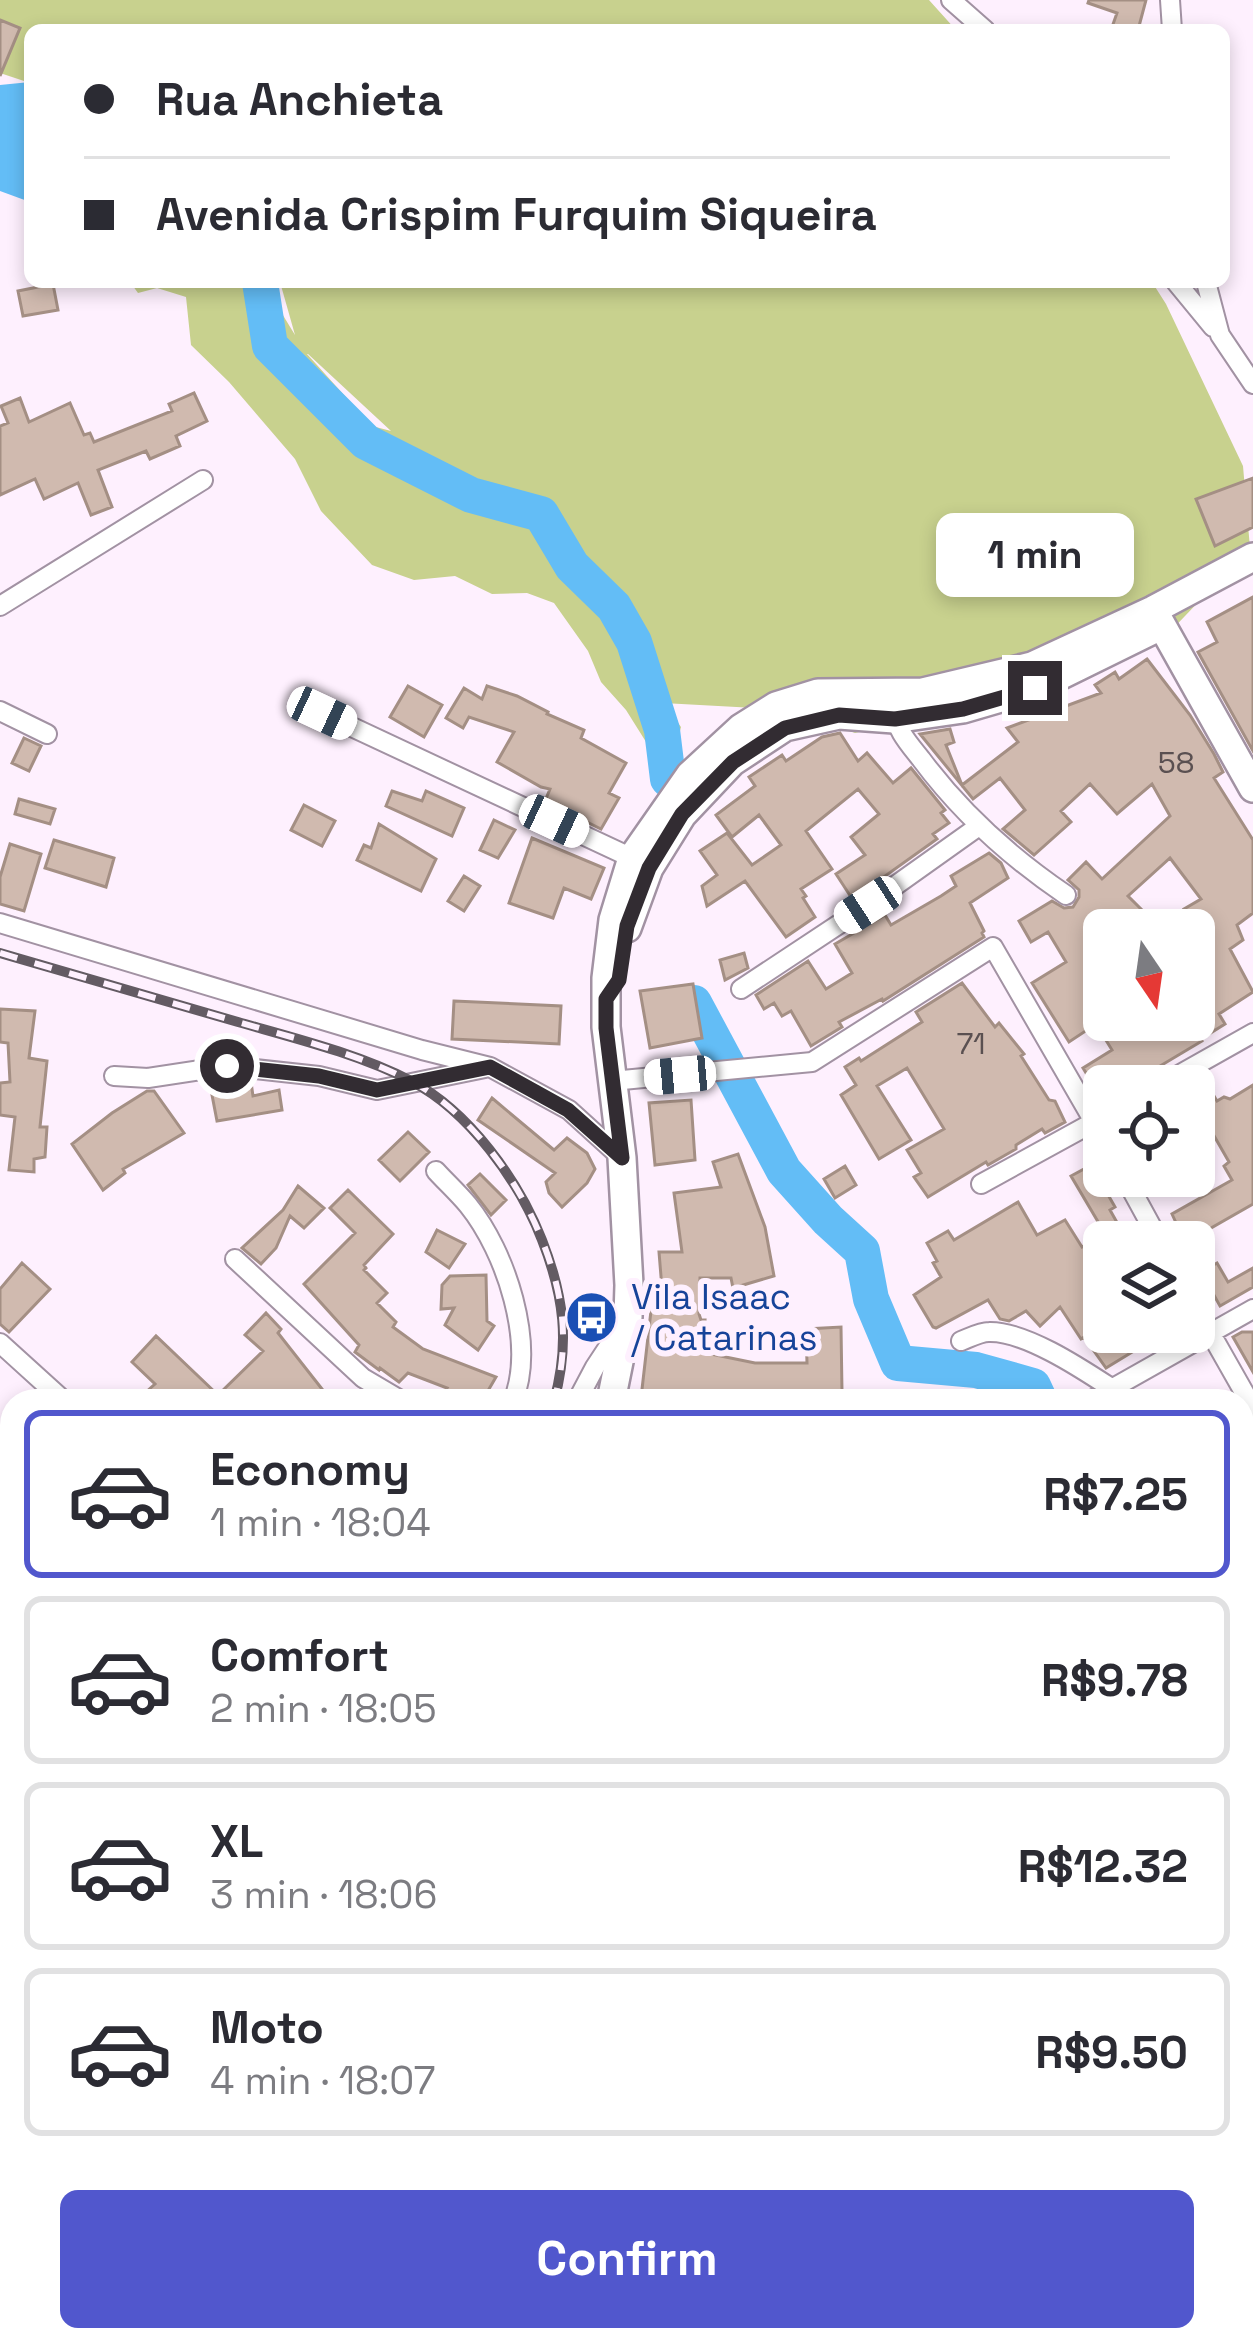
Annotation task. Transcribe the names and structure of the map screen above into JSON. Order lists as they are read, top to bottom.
{
  "places": {
    "bus stop": ["Vila Isaac / Catarinas"]
  },
  "house_numbers": ["58", "71"],
  "north": "bottom",
  "page": {
    "banner": ["Rua Anchieta", "Avenida Crispim Furquim Siqueira"],
    "bubble": "1 min",
    "list": [
      {
        "name": "Economy",
        "note": "1 min · 18:04",
        "value": "R$7.25"
      },
      {
        "name": "Comfort",
        "note": "2 min · 18:05",
        "value": "R$9.78"
      },
      {
        "name": "XL",
        "note": "3 min · 18:06",
        "value": "R$12.32"
      },
      {
        "name": "Moto",
        "note": "4 min · 18:07",
        "value": "R$9.50"
      }
    ],
    "buttons": "Confirm"
  }
}
